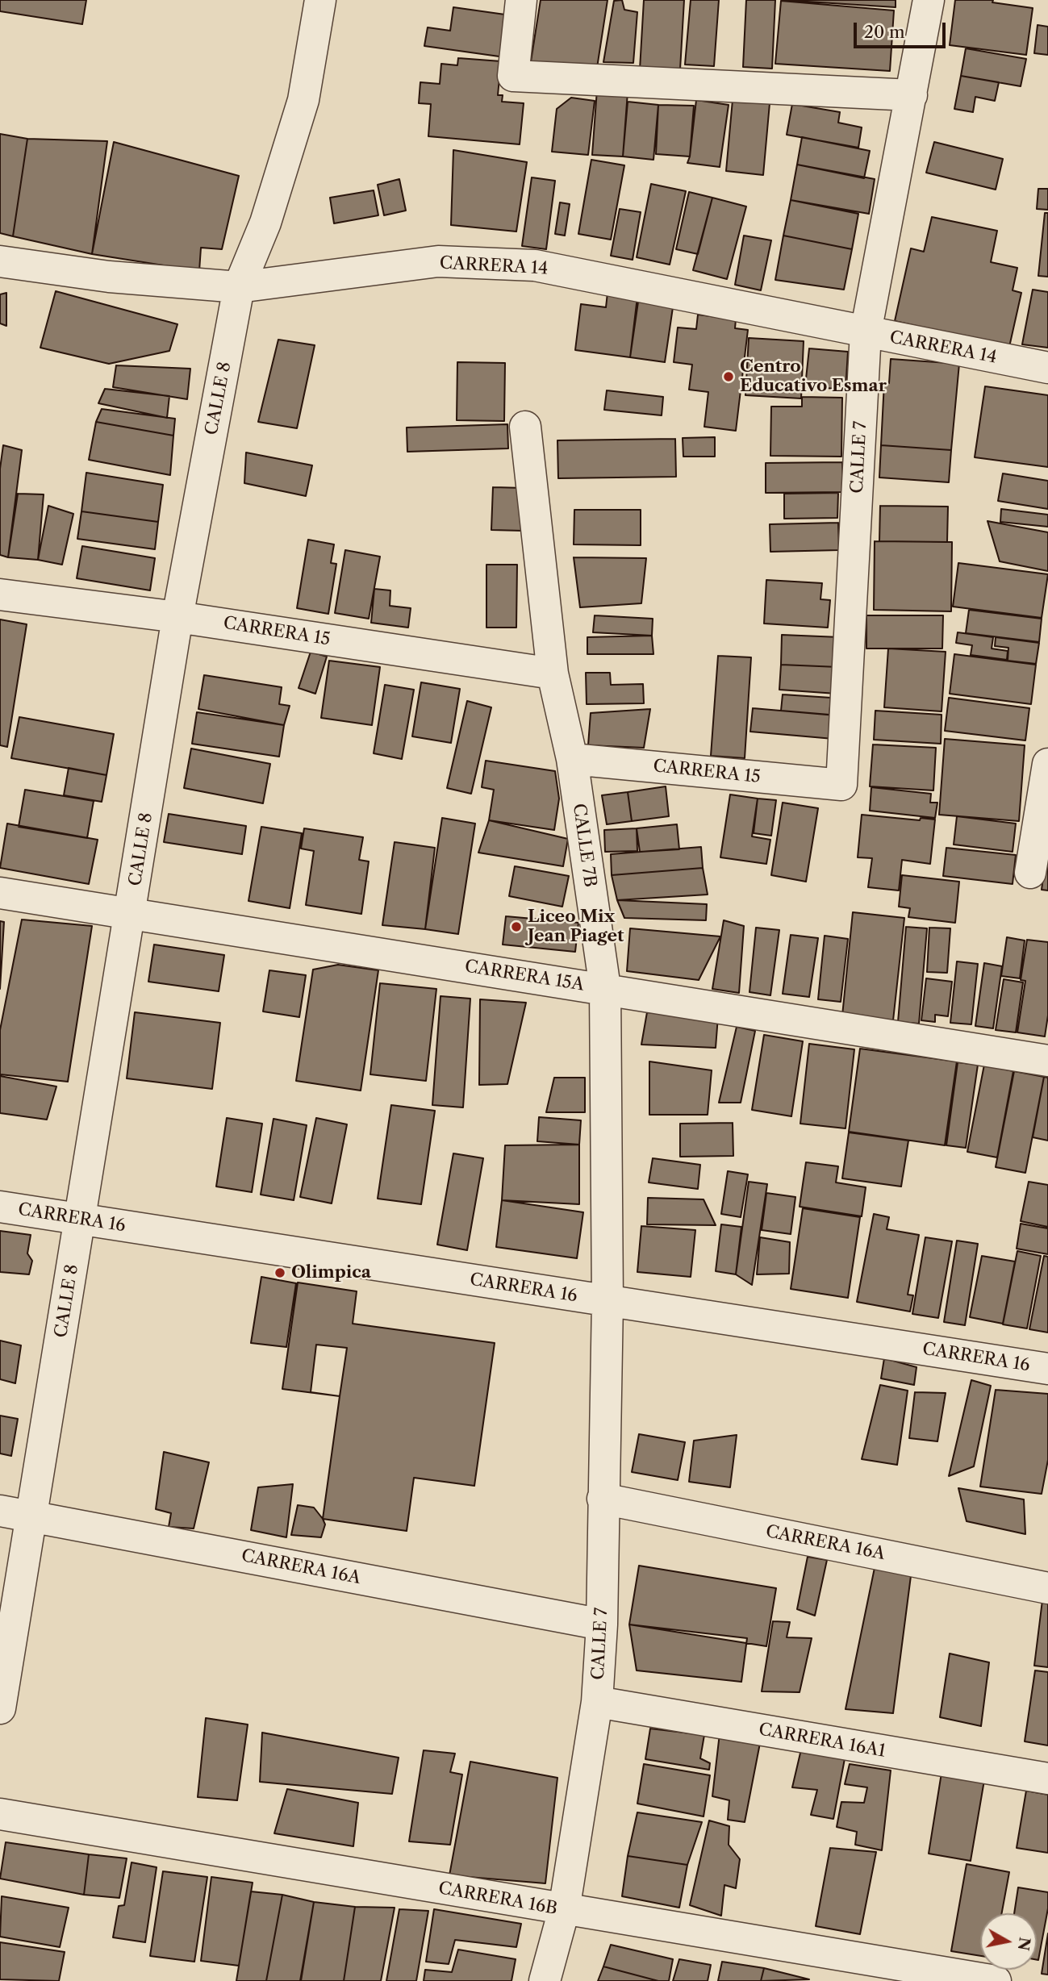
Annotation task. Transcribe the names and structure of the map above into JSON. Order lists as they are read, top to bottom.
{
  "streets": {
    "street": [
      "CARRERA 14",
      "CALLE 8",
      "CALLE 7",
      "CARRERA 15",
      "CALLE 7B",
      "CARRERA 15A",
      "CARRERA 16",
      "CARRERA 16A",
      "CARRERA 16A1",
      "CARRERA 16B"
    ]
  },
  "crossings": [
    ["CARRERA 14", "CALLE 8"],
    ["CARRERA 14", "CALLE 7"],
    ["CALLE 8", "CARRERA 15"],
    ["CALLE 8", "CARRERA 15A"],
    ["CALLE 8", "CARRERA 16"],
    ["CALLE 8", "CARRERA 16A"],
    ["CALLE 7", "CARRERA 15"],
    ["CALLE 7", "CALLE 7B"],
    ["CALLE 7", "CARRERA 16"],
    ["CALLE 7", "CARRERA 16A"],
    ["CALLE 7", "CARRERA 16A1"],
    ["CALLE 7", "CARRERA 16B"],
    ["CARRERA 15", "CALLE 7B"],
    ["CALLE 7B", "CARRERA 15A"],
    ["CALLE 7B", "CARRERA 16"]
  ],
  "places": ["Centro Educativo Esmar", "Liceo Mix Jean Piaget", "Olimpica"],
  "scale_bar": "20 m",
  "north": "right"
}
